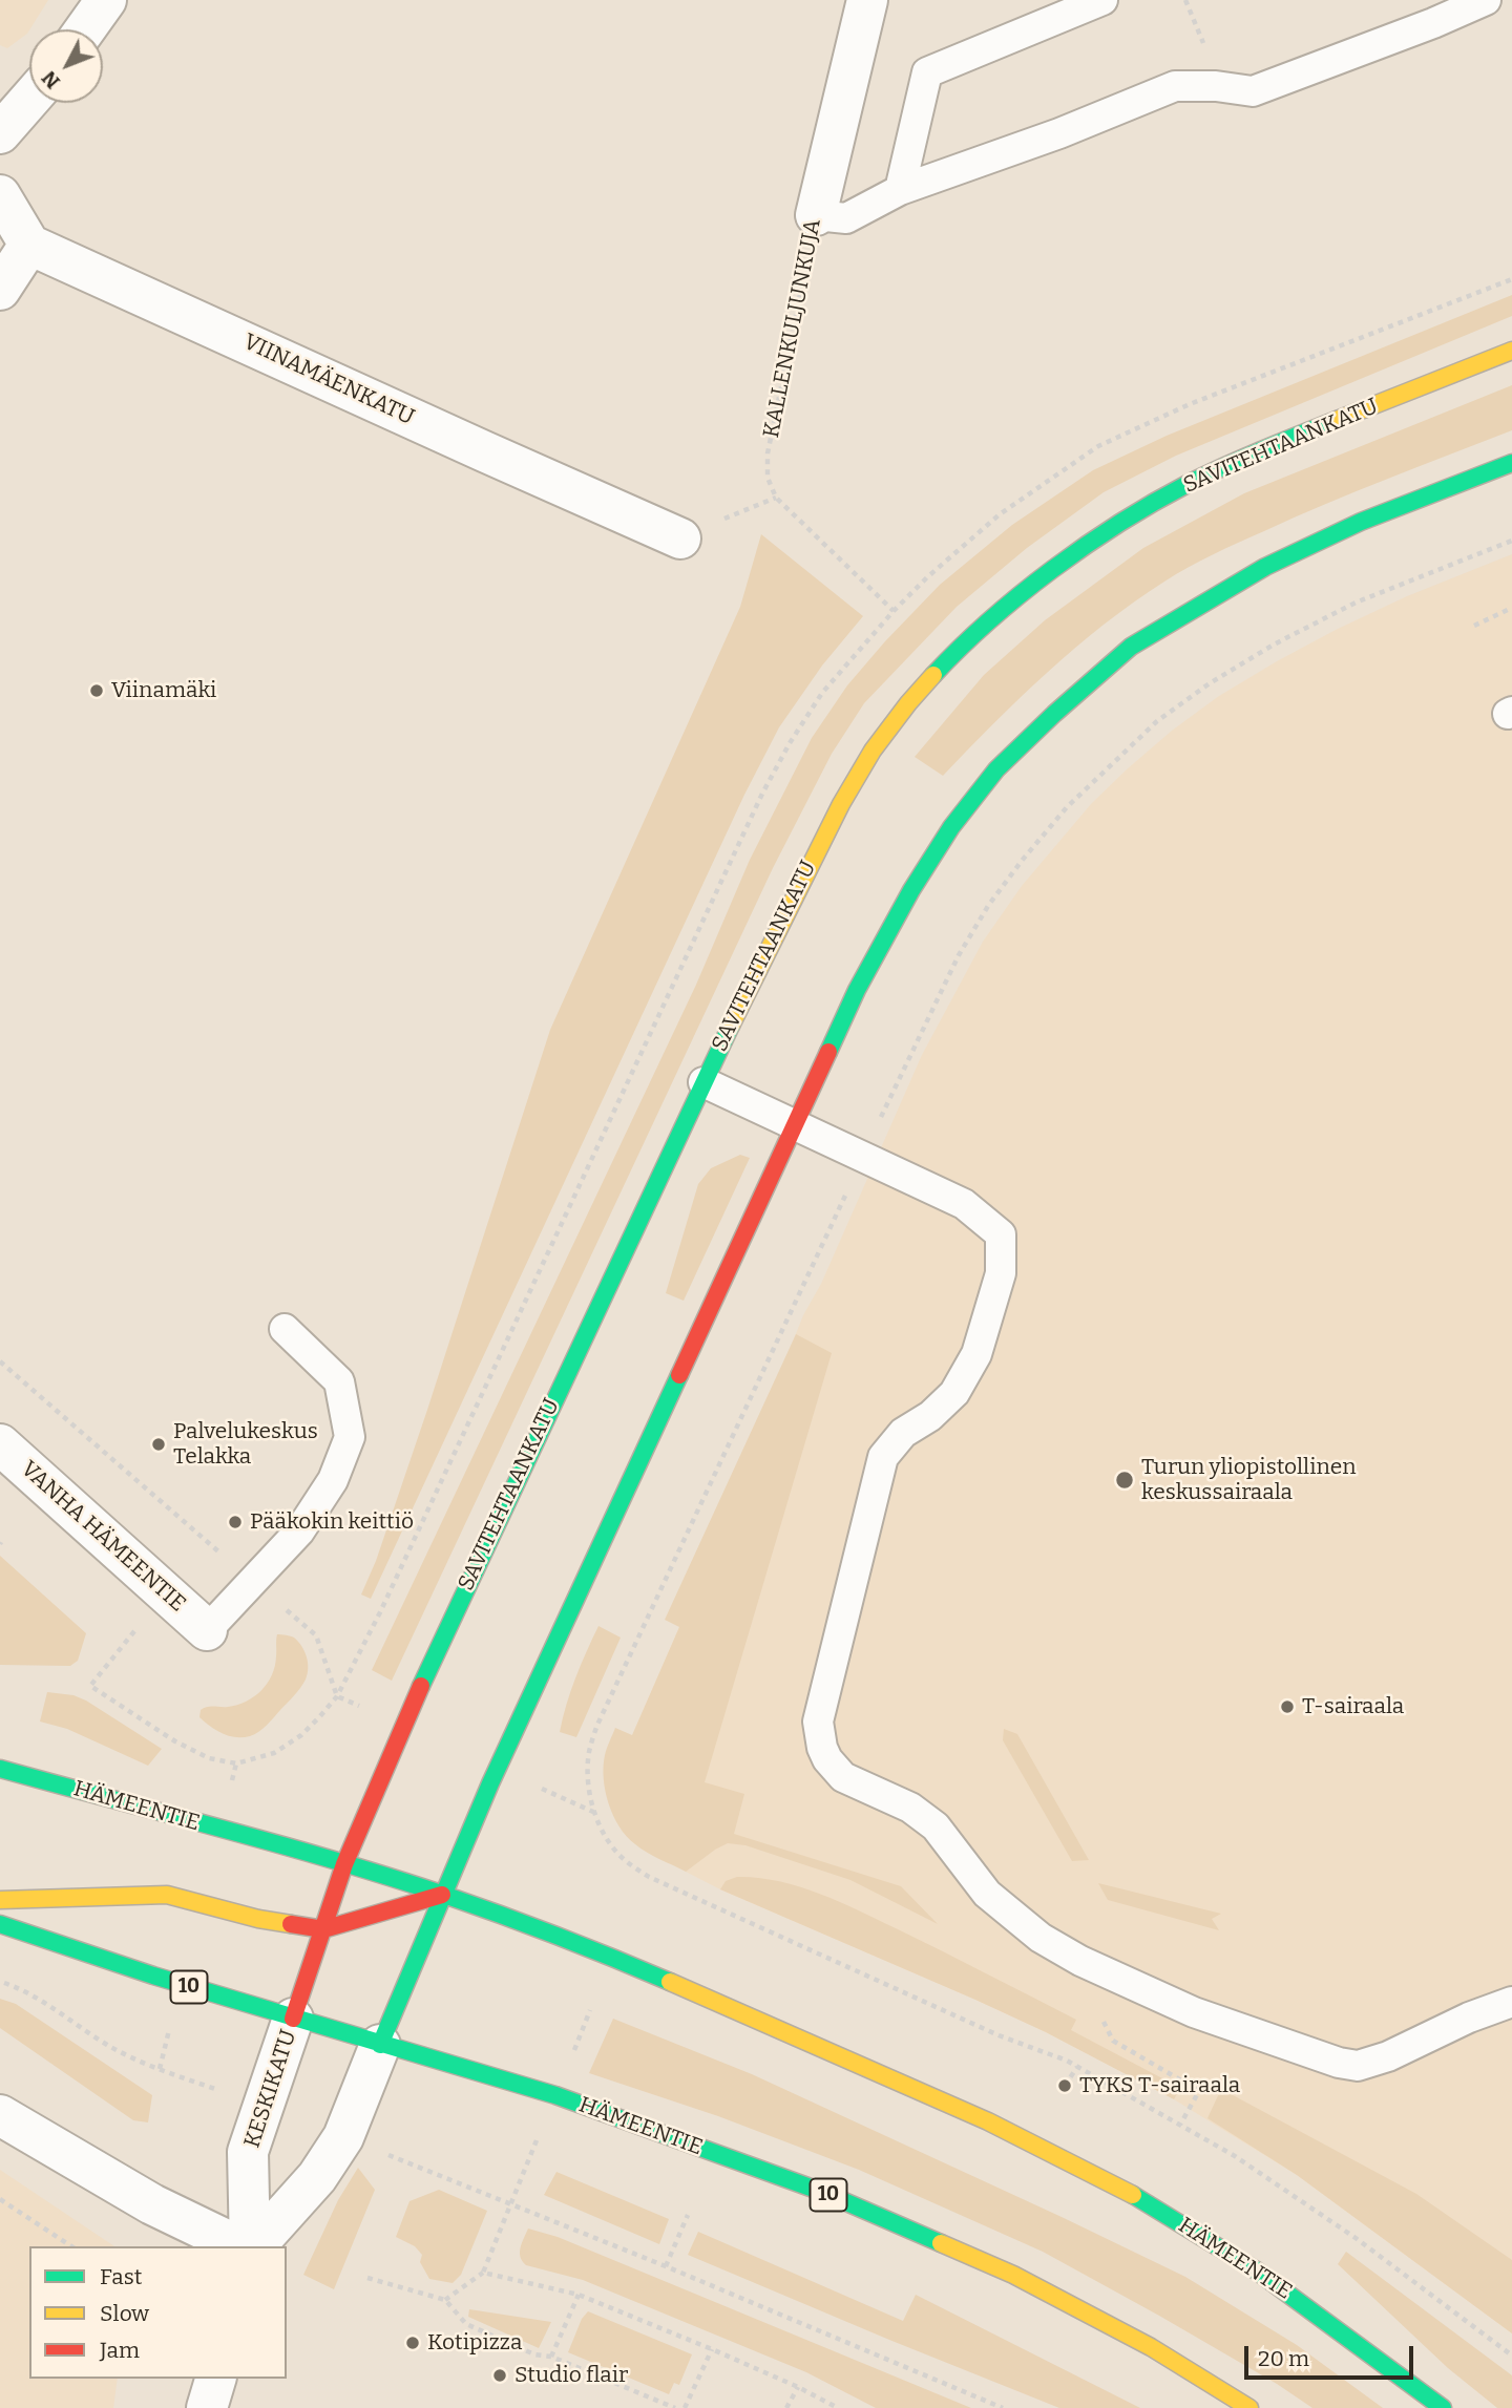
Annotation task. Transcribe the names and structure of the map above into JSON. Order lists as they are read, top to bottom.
{
  "streets": {
    "main road": ["SAVITEHTAANKATU", "HÄMEENTIE", "10"],
    "street": [
      "KALLENKULJUNKUJA",
      "VIINAMÄENKATU",
      "VANHA HÄMEENTIE",
      "KESKIKATU"
    ]
  },
  "crossings": [
    ["SAVITEHTAANKATU", "HÄMEENTIE"],
    ["SAVITEHTAANKATU", "KESKIKATU"],
    ["HÄMEENTIE", "KESKIKATU"]
  ],
  "places": [
    "Viinamäki",
    "Palvelukeskus Telakka",
    "Turun yliopistollinen keskussairaala",
    "Pääkokin keittiö",
    "T-sairaala",
    "TYKS T-sairaala",
    "Kotipizza",
    "Studio flair"
  ],
  "legend": ["Fast", "Slow", "Jam"],
  "scale_bar": "20 m",
  "north": "bottom left"
}
